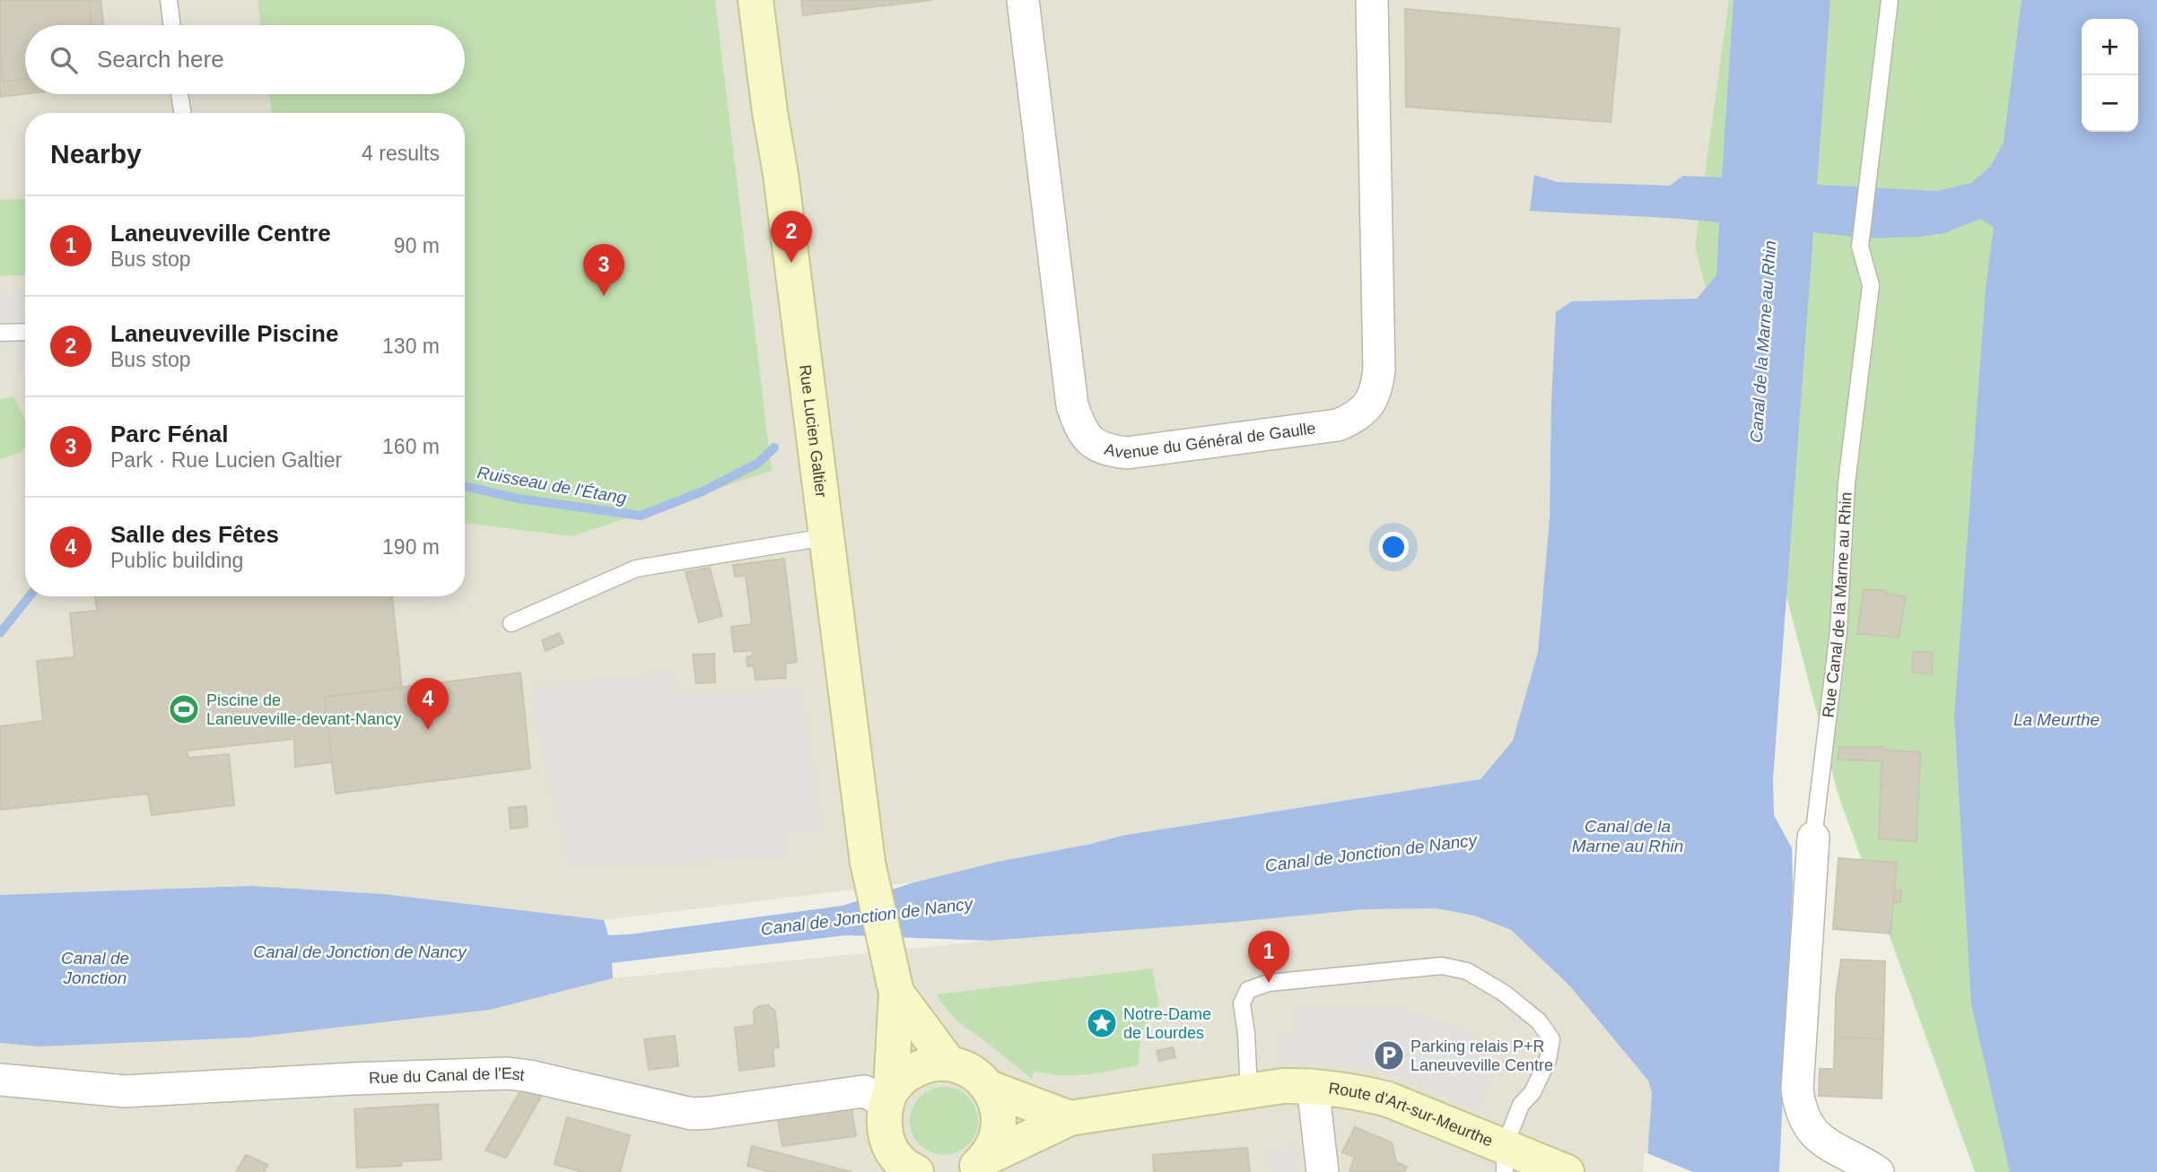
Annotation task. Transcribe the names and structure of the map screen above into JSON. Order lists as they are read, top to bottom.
{
  "streets": {
    "main road": ["Rue Lucien Galtier", "Route d'Art-sur-Meurthe"],
    "street": ["Avenue du Général de Gaulle", "Rue Canal de la Marne au Rhin", "Rue du Canal de l'Est"]
  },
  "water": [
    "Canal de la Marne au Rhin",
    "Ruisseau de l'Étang",
    "La Meurthe",
    "Canal de Jonction de Nancy",
    "Canal de Jonction"
  ],
  "places": {
    "sports": ["Piscine de Laneuveville-devant-Nancy"],
    "place": ["Notre-Dame de Lourdes"],
    "parking": ["Parking relais P+R Laneuveville Centre"]
  },
  "page": {
    "map_buttons": ["+", "−"],
    "search": "Search here",
    "heading": ["Nearby", "4 results"],
    "list": [
      {
        "mark": "1",
        "name": "Laneuveville Centre",
        "note": "Bus stop",
        "value": "90 m"
      },
      {
        "mark": "2",
        "name": "Laneuveville Piscine",
        "note": "Bus stop",
        "value": "130 m"
      },
      {
        "mark": "3",
        "name": "Parc Fénal",
        "note": "Park · Rue Lucien Galtier",
        "value": "160 m"
      },
      {
        "mark": "4",
        "name": "Salle des Fêtes",
        "note": "Public building",
        "value": "190 m"
      }
    ],
    "pins": [
      "2",
      "3",
      "4",
      "1"
    ]
  }
}
